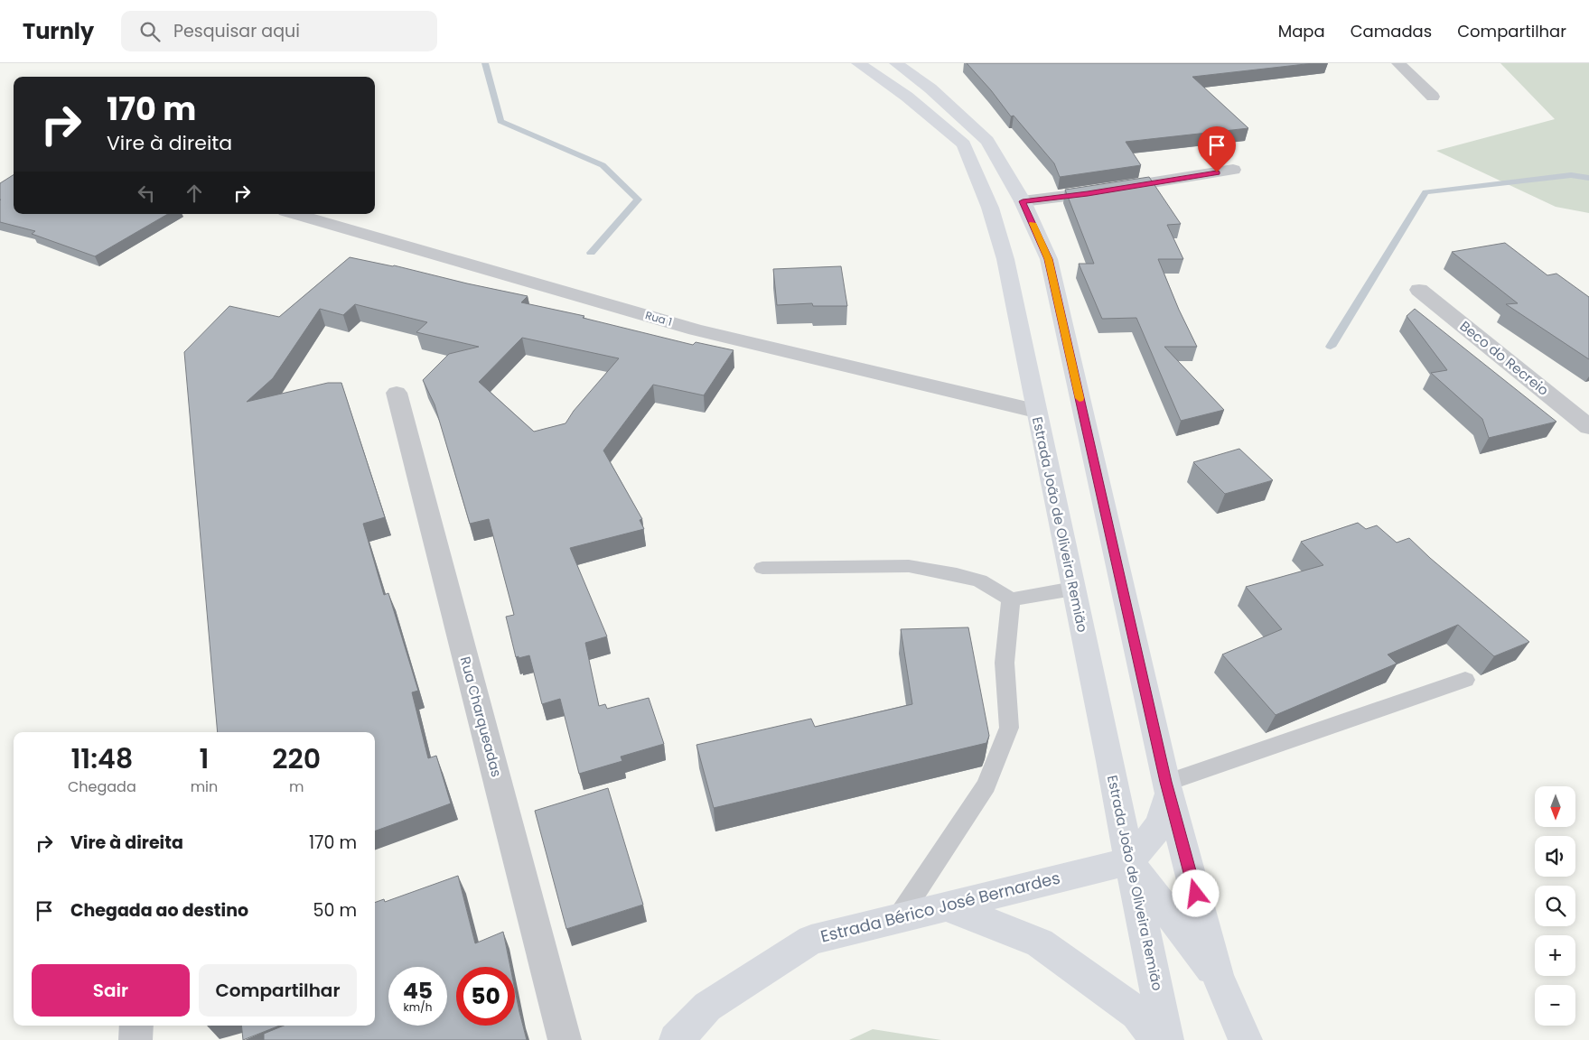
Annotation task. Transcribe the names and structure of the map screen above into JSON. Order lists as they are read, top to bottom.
{
  "streets": {
    "main road": ["Estrada João de Oliveira Remião", "Estrada Bérico José Bernardes"],
    "street": ["Rua 1", "Beco do Recreio", "Rua Charqueadas"]
  },
  "crossings": [
    ["Rua 1", "Estrada João de Oliveira Remião"],
    ["Estrada João de Oliveira Remião", "Estrada Bérico José Bernardes"]
  ],
  "north": "bottom",
  "page": {
    "header": "Turnly",
    "search": "Pesquisar aqui",
    "nav": ["Mapa", "Camadas", "Compartilhar"],
    "turn": ["170 m", "Vire à direita"],
    "eta": [
      "11:48",
      "Chegada",
      "1",
      "min",
      "220",
      "m"
    ],
    "map_buttons": ["+", "−"],
    "list": [
      {
        "name": "Vire à direita",
        "value": "170 m"
      },
      {
        "name": "Chegada ao destino",
        "value": "50 m"
      }
    ],
    "buttons": ["Sair", "Compartilhar"],
    "speed": "45 km/h",
    "limit": "50"
  }
}
